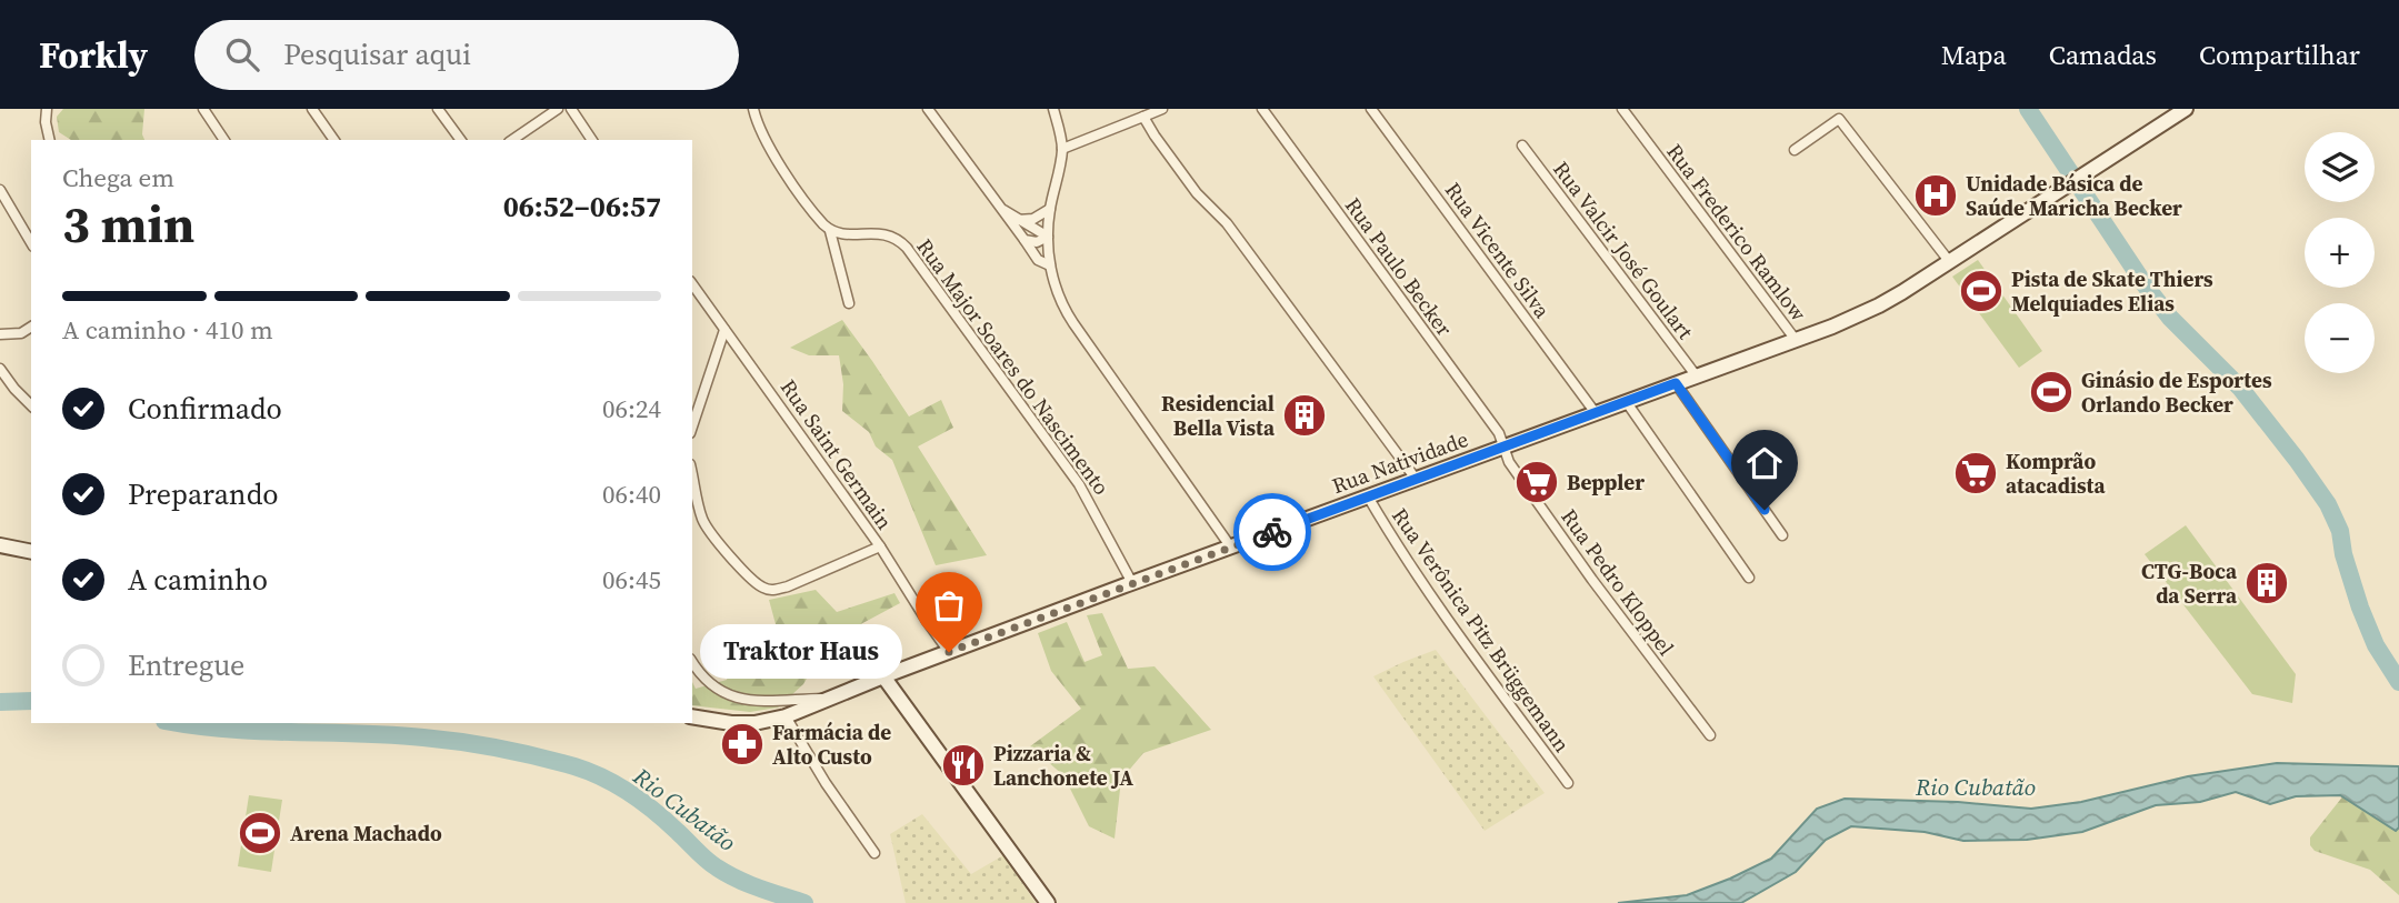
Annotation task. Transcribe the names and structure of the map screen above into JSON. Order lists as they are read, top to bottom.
{
  "streets": {
    "main road": ["Rua Natividade"],
    "street": [
      "Rua Frederico Ramlow",
      "Rua Vicente Silva",
      "Rua Valcir José Goulart",
      "Rua Paulo Becker",
      "Rua Major Soares do Nascimento",
      "Rua Saint Germain",
      "Rua Pedro Kloppel",
      "Rua Verônica Pitz Brüggemann"
    ]
  },
  "crossings": [
    ["Rua Frederico Ramlow", "Rua Natividade"],
    ["Rua Vicente Silva", "Rua Natividade"],
    ["Rua Valcir José Goulart", "Rua Natividade"],
    ["Rua Paulo Becker", "Rua Natividade"],
    ["Rua Paulo Becker", "Rua Pedro Kloppel"],
    ["Rua Major Soares do Nascimento", "Rua Natividade"],
    ["Rua Saint Germain", "Rua Natividade"],
    ["Rua Natividade", "Rua Pedro Kloppel"],
    ["Rua Natividade", "Rua Verônica Pitz Brüggemann"]
  ],
  "water": ["Rio Cubatão"],
  "places": {
    "hospital": ["Unidade Básica de Saúde Maricha Becker"],
    "sports": ["Pista de Skate Thiers Melquiades Elias", "Ginásio de Esportes Orlando Becker", "Arena Machado"],
    "building": ["Residencial Bella Vista", "CTG-Boca da Serra"],
    "supermarket": ["Komprão atacadista", "Beppler"],
    "other": ["Traktor Haus"],
    "pharmacy": ["Farmácia de Alto Custo"],
    "restaurant": ["Pizzaria & Lanchonete JA"]
  },
  "page": {
    "header": "Forkly",
    "search": "Pesquisar aqui",
    "nav": ["Mapa", "Camadas", "Compartilhar"],
    "map_buttons": ["+", "−"],
    "heading": ["3 min", "Chega em", "06:52–06:57"],
    "bar": "A caminho · 410 m",
    "list": [
      ["Confirmado", "06:24"],
      ["Preparando", "06:40"],
      ["A caminho", "06:45"],
      "Entregue"
    ],
    "bubble": "Traktor Haus"
  }
}
